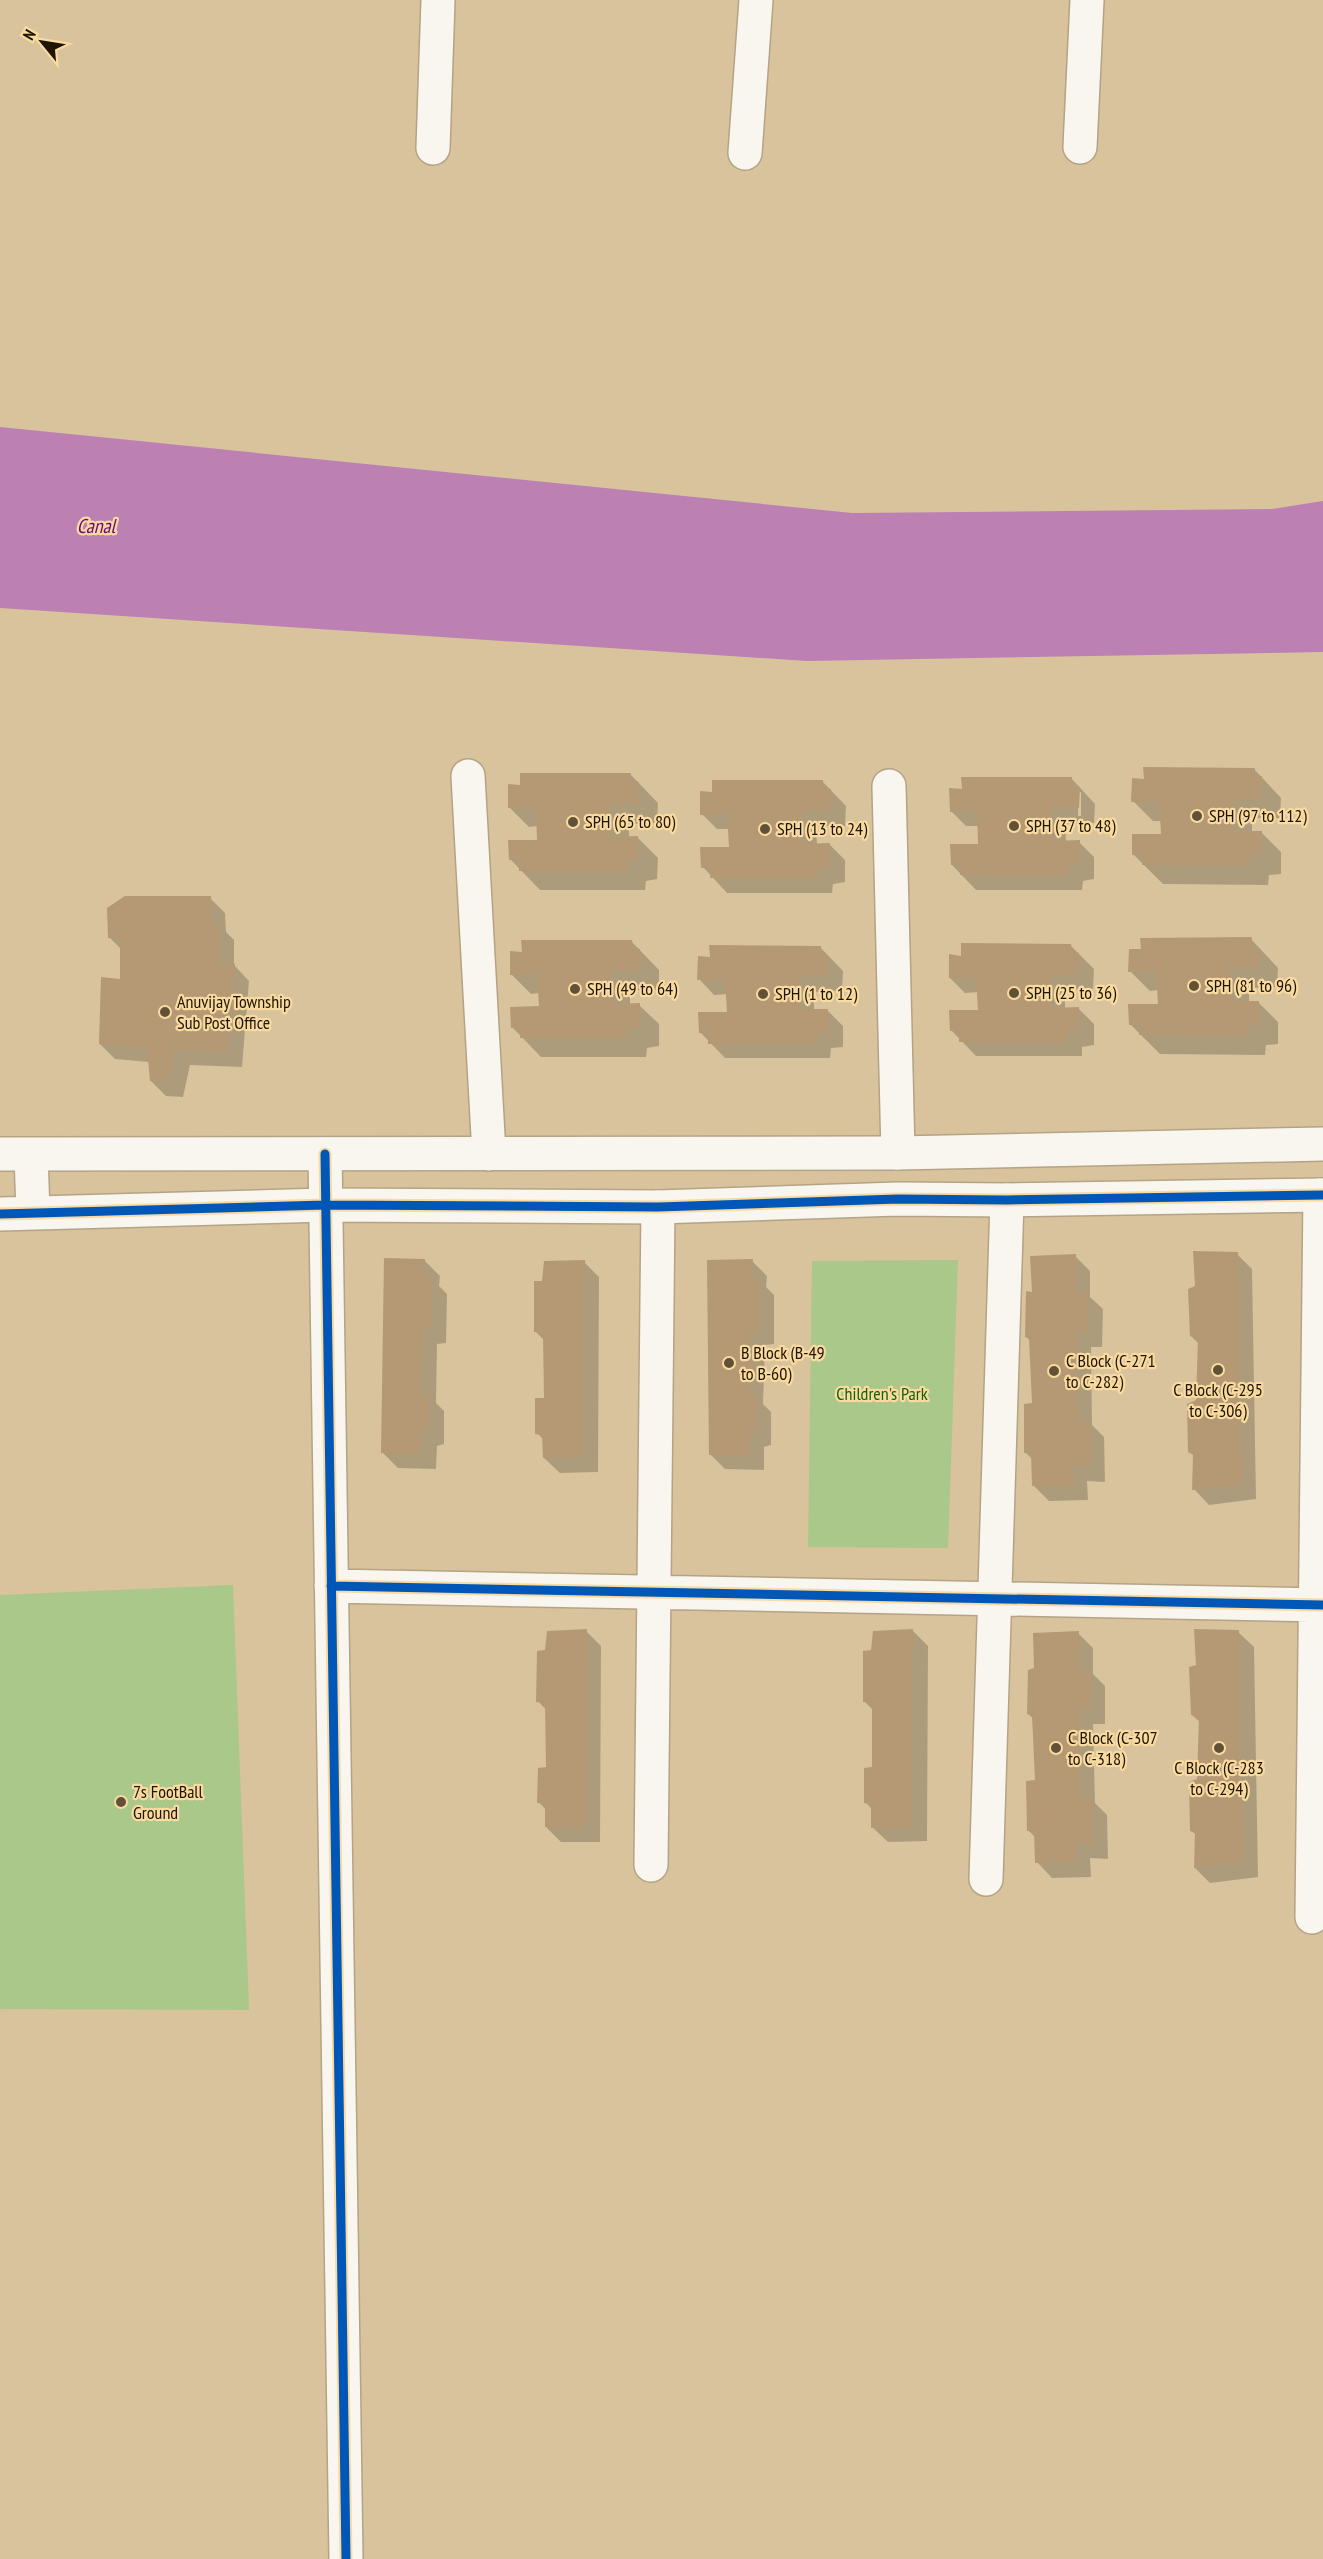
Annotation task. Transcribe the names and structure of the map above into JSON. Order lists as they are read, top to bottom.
{
  "water": ["Canal"],
  "parks": ["Children's Park"],
  "places": [
    "SPH (97 to 112)",
    "SPH (65 to 80)",
    "SPH (37 to 48)",
    "SPH (13 to 24)",
    "SPH (81 to 96)",
    "SPH (49 to 64)",
    "SPH (25 to 36)",
    "SPH (1 to 12)",
    "Anuvijay Township Sub Post Office",
    "B Block (B-49 to B-60)",
    "C Block (C-295 to C-306)",
    "C Block (C-271 to C-282)",
    "C Block (C-307 to C-318)",
    "C Block (C-283 to C-294)",
    "7s FootBall Ground"
  ],
  "north": "top left"
}
